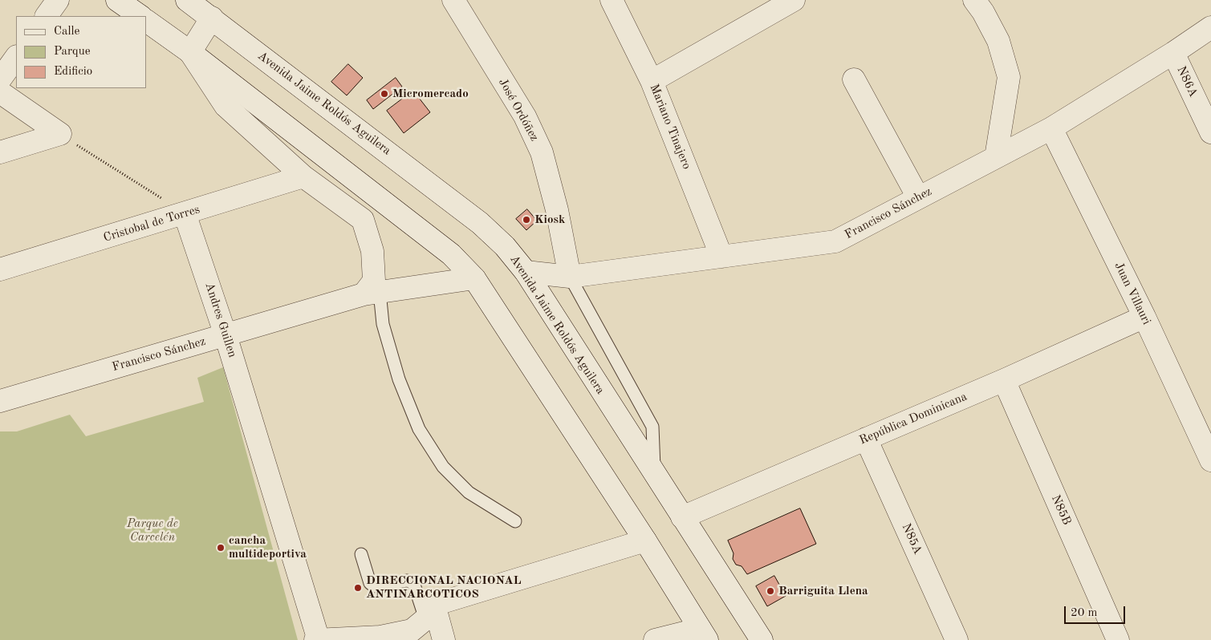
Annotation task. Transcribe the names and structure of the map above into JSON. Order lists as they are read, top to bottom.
{
  "streets": {
    "street": [
      "N86A",
      "Avenida Jaime Roldós Aguilera",
      "José Ordóñez",
      "Mariano Tinajero",
      "Francisco Sánchez",
      "Cristobal de Torres",
      "Juan Villauri",
      "Andres Guillen",
      "República Dominicana",
      "N85B",
      "N85A"
    ]
  },
  "crossings": [
    ["N86A", "Francisco Sánchez"],
    ["Avenida Jaime Roldós Aguilera", "Francisco Sánchez"],
    ["Avenida Jaime Roldós Aguilera", "República Dominicana"],
    ["José Ordóñez", "Francisco Sánchez"],
    ["Mariano Tinajero", "Francisco Sánchez"],
    ["Francisco Sánchez", "Juan Villauri"],
    ["Francisco Sánchez", "Andres Guillen"],
    ["Cristobal de Torres", "Andres Guillen"],
    ["Juan Villauri", "República Dominicana"],
    ["República Dominicana", "N85B"],
    ["República Dominicana", "N85A"]
  ],
  "parks": ["Parque de Carcelén"],
  "places": [
    "Micromercado",
    "Kiosk",
    "cancha multideportiva",
    "DIRECCIONAL NACIONAL ANTINARCOTICOS",
    "Barriguita Llena"
  ],
  "legend": ["Calle", "Parque", "Edificio"],
  "scale_bar": "20 m"
}
